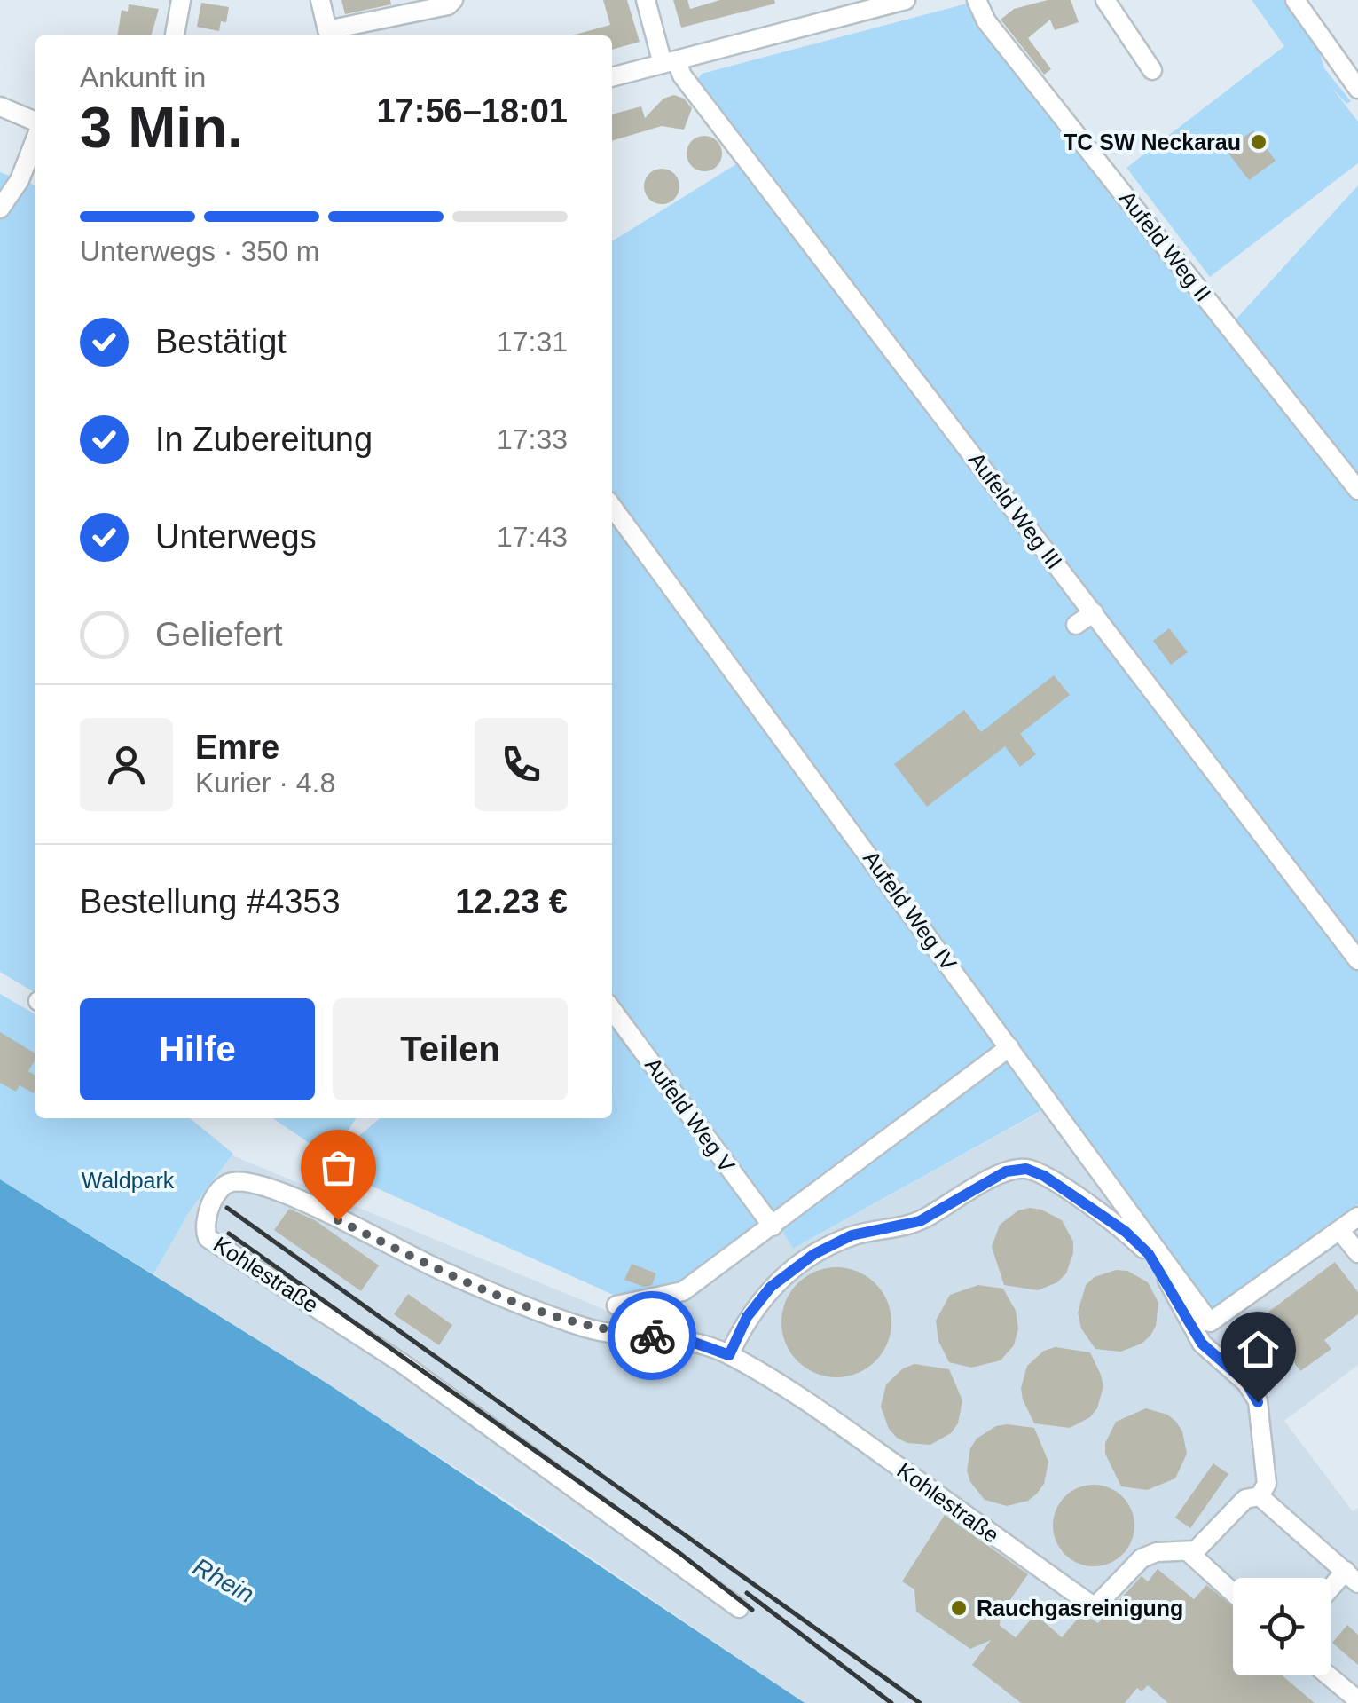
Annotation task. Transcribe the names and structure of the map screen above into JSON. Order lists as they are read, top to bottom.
{
  "streets": {
    "street": [
      "Aufeld Weg II",
      "Aufeld Weg III",
      "Aufeld Weg IV",
      "Aufeld Weg V",
      "Kohlestraße"
    ]
  },
  "water": ["Rhein"],
  "parks": ["Waldpark"],
  "places": ["TC SW Neckarau", "Rauchgasreinigung"],
  "page": {
    "heading": ["3 Min.", "Ankunft in", "17:56–18:01"],
    "panel": [
      "Emre",
      "Kurier · 4.8",
      "Bestellung #4353",
      "12.23 €"
    ],
    "bar": "Unterwegs · 350 m",
    "list": [
      ["Bestätigt", "17:31"],
      ["In Zubereitung", "17:33"],
      ["Unterwegs", "17:43"],
      "Geliefert"
    ],
    "buttons": ["Hilfe", "Teilen"]
  }
}
